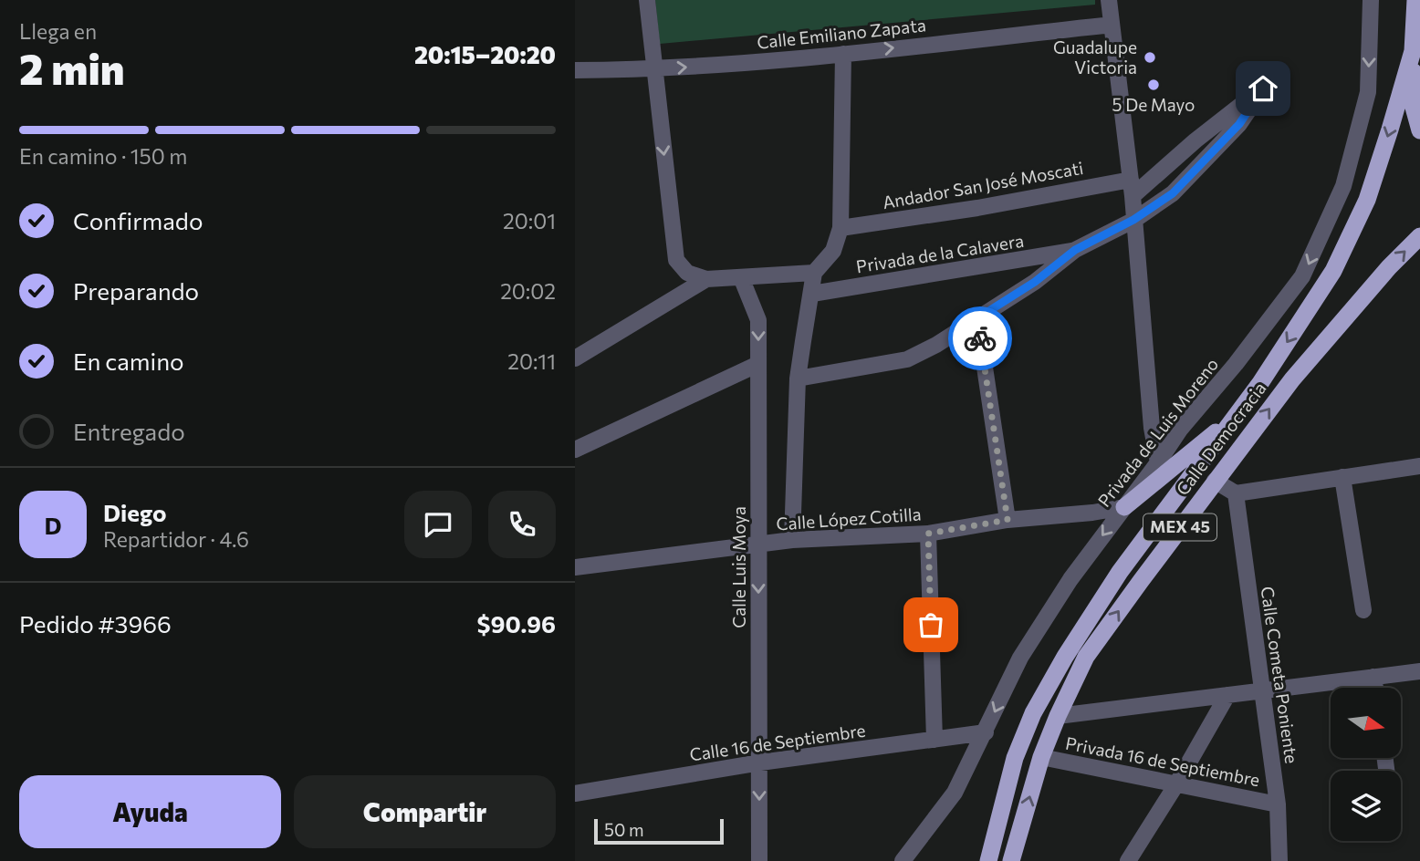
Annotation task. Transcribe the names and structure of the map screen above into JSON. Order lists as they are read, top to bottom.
{
  "streets": {
    "highway": ["Calle Democracia", "MEX 45"],
    "street": [
      "Calle Emiliano Zapata",
      "Andador San José Moscati",
      "Privada de la Calavera",
      "Privada de Luis Moreno",
      "Calle López Cotilla",
      "Calle Luis Moya",
      "Calle Cometa Poniente",
      "Calle 16 de Septiembre",
      "Privada 16 de Septiembre"
    ]
  },
  "crossings": [
    ["Privada de Luis Moreno", "Calle López Cotilla"],
    ["Privada de Luis Moreno", "Calle 16 de Septiembre"],
    ["Calle Democracia", "MEX 45"],
    ["Calle Democracia", "Privada 16 de Septiembre"],
    ["Calle López Cotilla", "Calle Luis Moya"],
    ["Calle Luis Moya", "Calle 16 de Septiembre"],
    ["Calle Cometa Poniente", "Privada 16 de Septiembre"]
  ],
  "one_way": ["Calle Emiliano Zapata", "Privada de Luis Moreno", "Calle Luis Moya"],
  "places": ["Guadalupe Victoria", "5 De Mayo"],
  "scale_bar": "50 m",
  "north": "right",
  "page": {
    "heading": ["2 min", "Llega en", "20:15–20:20"],
    "panel": [
      "Diego",
      "Repartidor · 4.6",
      "Pedido #3966",
      "$90.96"
    ],
    "bar": "En camino · 150 m",
    "list": [
      ["Confirmado", "20:01"],
      ["Preparando", "20:02"],
      ["En camino", "20:11"],
      "Entregado"
    ],
    "round": "D",
    "buttons": ["Ayuda", "Compartir"],
    "scale": "50 m"
  }
}
